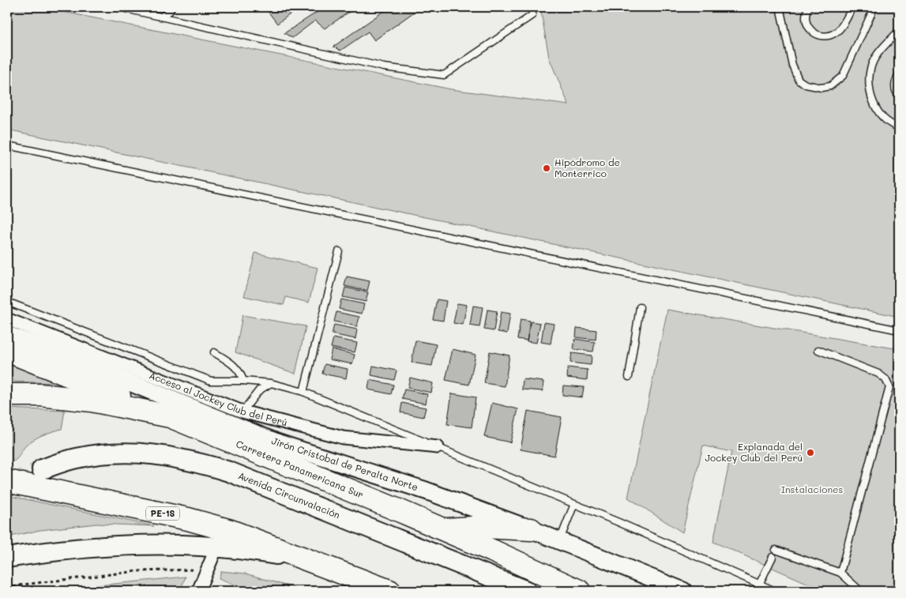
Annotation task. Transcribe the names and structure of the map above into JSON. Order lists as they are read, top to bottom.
{
  "streets": {
    "highway": ["Carretera Panamericana Sur", "PE-1S"],
    "main road": ["Avenida Circunvalación"],
    "street": ["Acceso al Jockey Club del Perú", "Jirón Cristobal de Peralta Norte"]
  },
  "parks": ["Instalaciones"],
  "places": ["Hipódromo de Monterrico", "Explanada del Jockey Club del Perú"]
}
